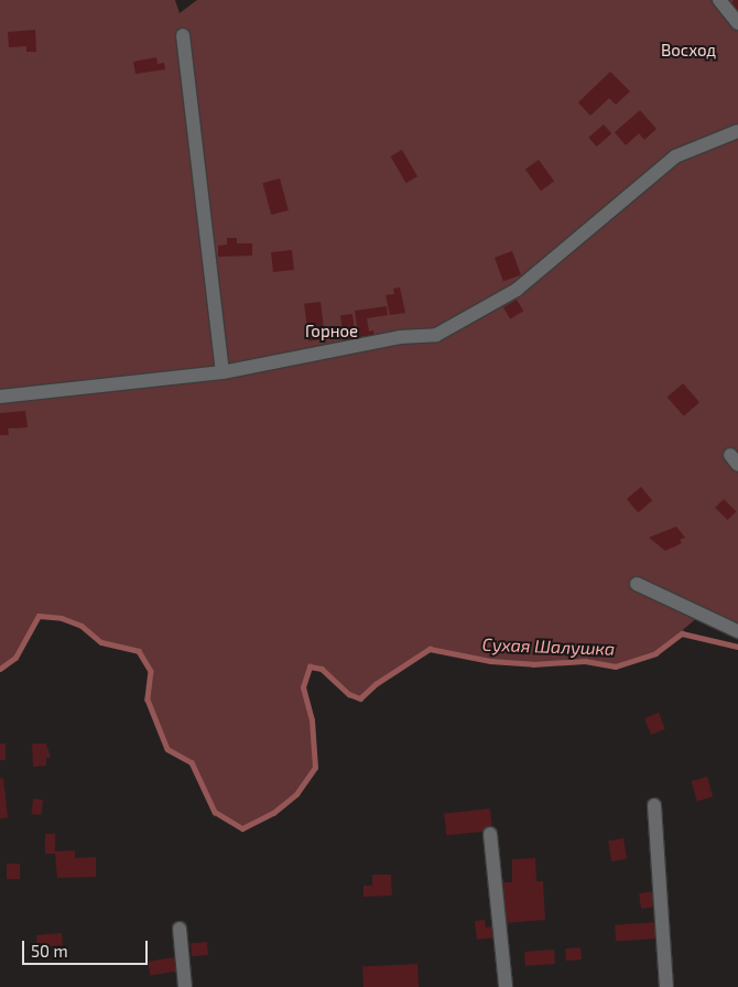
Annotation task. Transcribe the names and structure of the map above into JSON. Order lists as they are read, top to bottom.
{
  "water": ["Сухая Шалушка"],
  "parks": ["Восход", "Горное"],
  "scale_bar": "50 m"
}
